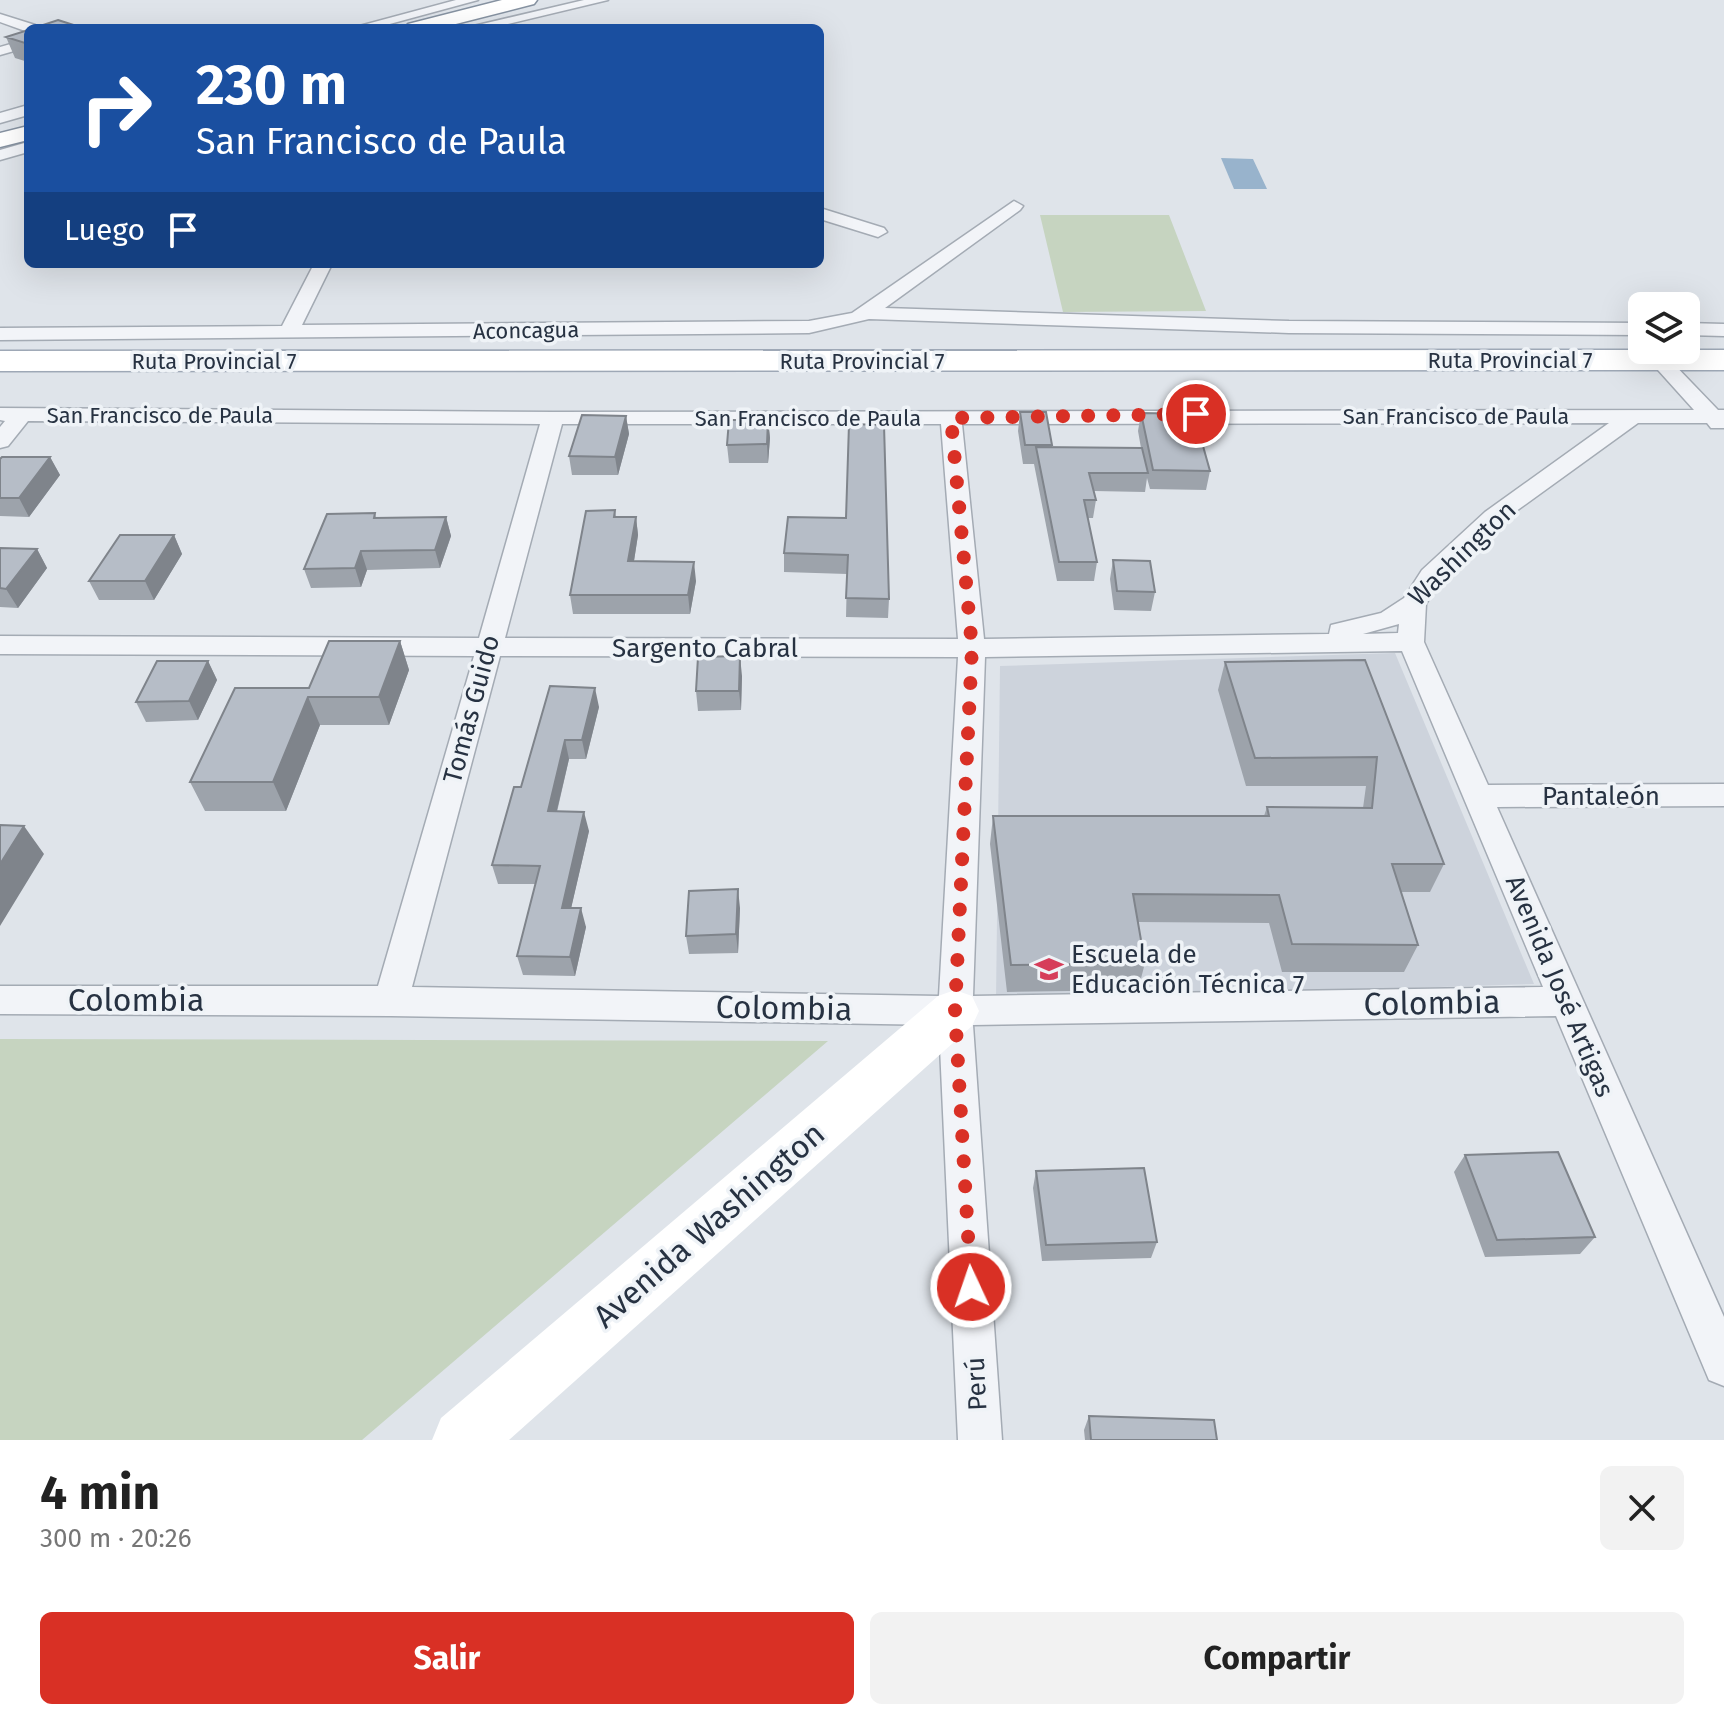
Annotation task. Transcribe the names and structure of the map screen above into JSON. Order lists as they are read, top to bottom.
{
  "streets": {
    "main road": ["Ruta Provincial 7", "Avenida Washington"],
    "street": [
      "Aconcagua",
      "San Francisco de Paula",
      "Washington",
      "Sargento Cabral",
      "Tomás Guido",
      "Pantaleón",
      "Avenida José Artigas",
      "Colombia",
      "Perú"
    ]
  },
  "crossings": [
    ["San Francisco de Paula", "Washington"],
    ["San Francisco de Paula", "Tomás Guido"],
    ["San Francisco de Paula", "Perú"],
    ["Washington", "Sargento Cabral"],
    ["Washington", "Avenida José Artigas"],
    ["Sargento Cabral", "Tomás Guido"],
    ["Sargento Cabral", "Avenida José Artigas"],
    ["Sargento Cabral", "Perú"],
    ["Tomás Guido", "Colombia"],
    ["Pantaleón", "Avenida José Artigas"],
    ["Avenida José Artigas", "Colombia"],
    ["Colombia", "Avenida Washington"],
    ["Colombia", "Perú"],
    ["Avenida Washington", "Perú"]
  ],
  "places": {
    "school or university": ["Escuela de Educación Técnica 7"]
  },
  "page": {
    "turn": ["230 m", "San Francisco de Paula"],
    "then": "Luego",
    "heading": ["4 min", "300 m · 20:26"],
    "buttons": ["Salir", "Compartir"]
  }
}
